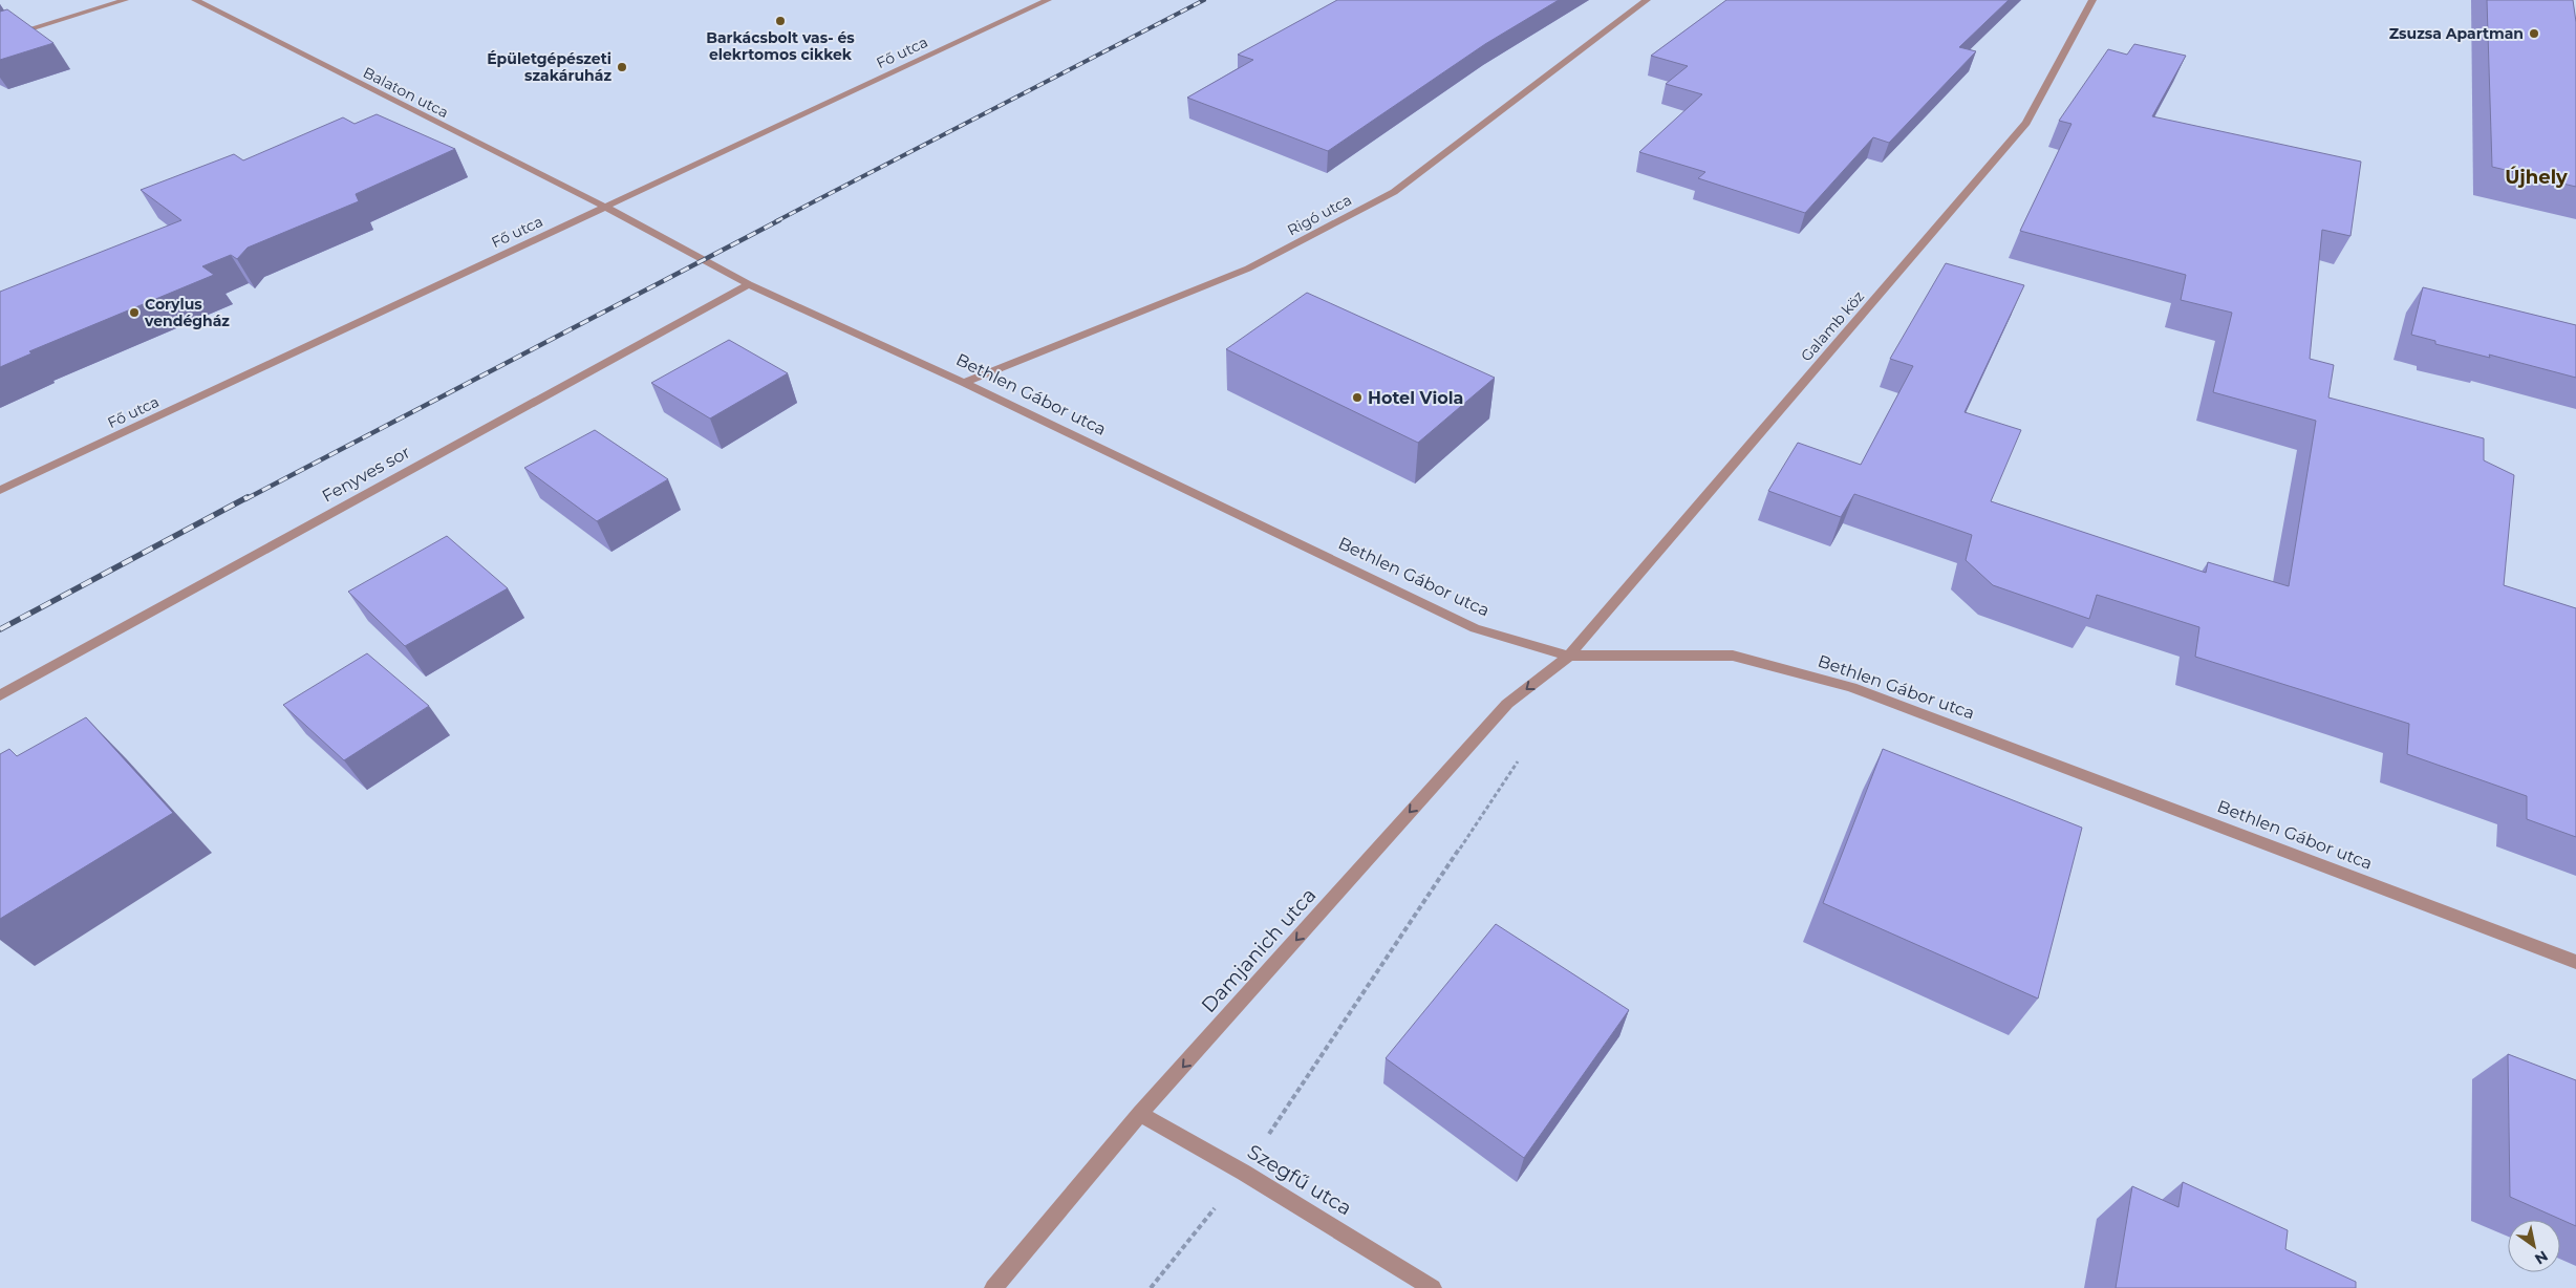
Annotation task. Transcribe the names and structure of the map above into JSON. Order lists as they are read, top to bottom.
{
  "streets": {
    "street": [
      "Fő utca",
      "Balaton utca",
      "Rigó utca",
      "Galamb köz",
      "Bethlen Gábor utca",
      "Fenyves sor",
      "Damjanich utca",
      "Szegfű utca"
    ]
  },
  "crossings": [
    ["Fő utca", "Balaton utca"],
    ["Fő utca", "Bethlen Gábor utca"],
    ["Balaton utca", "Bethlen Gábor utca"],
    ["Rigó utca", "Bethlen Gábor utca"],
    ["Galamb köz", "Bethlen Gábor utca"],
    ["Galamb köz", "Damjanich utca"],
    ["Bethlen Gábor utca", "Fenyves sor"],
    ["Bethlen Gábor utca", "Damjanich utca"],
    ["Damjanich utca", "Szegfű utca"]
  ],
  "one_way": ["Damjanich utca"],
  "districts": ["Újhely"],
  "places": [
    "Barkácsbolt vas- és elekrtomos cikkek",
    "Zsuzsa Apartman",
    "Épületgépészeti szakáruház",
    "Corylus vendégház",
    "Hotel Viola"
  ],
  "north": "bottom right"
}
